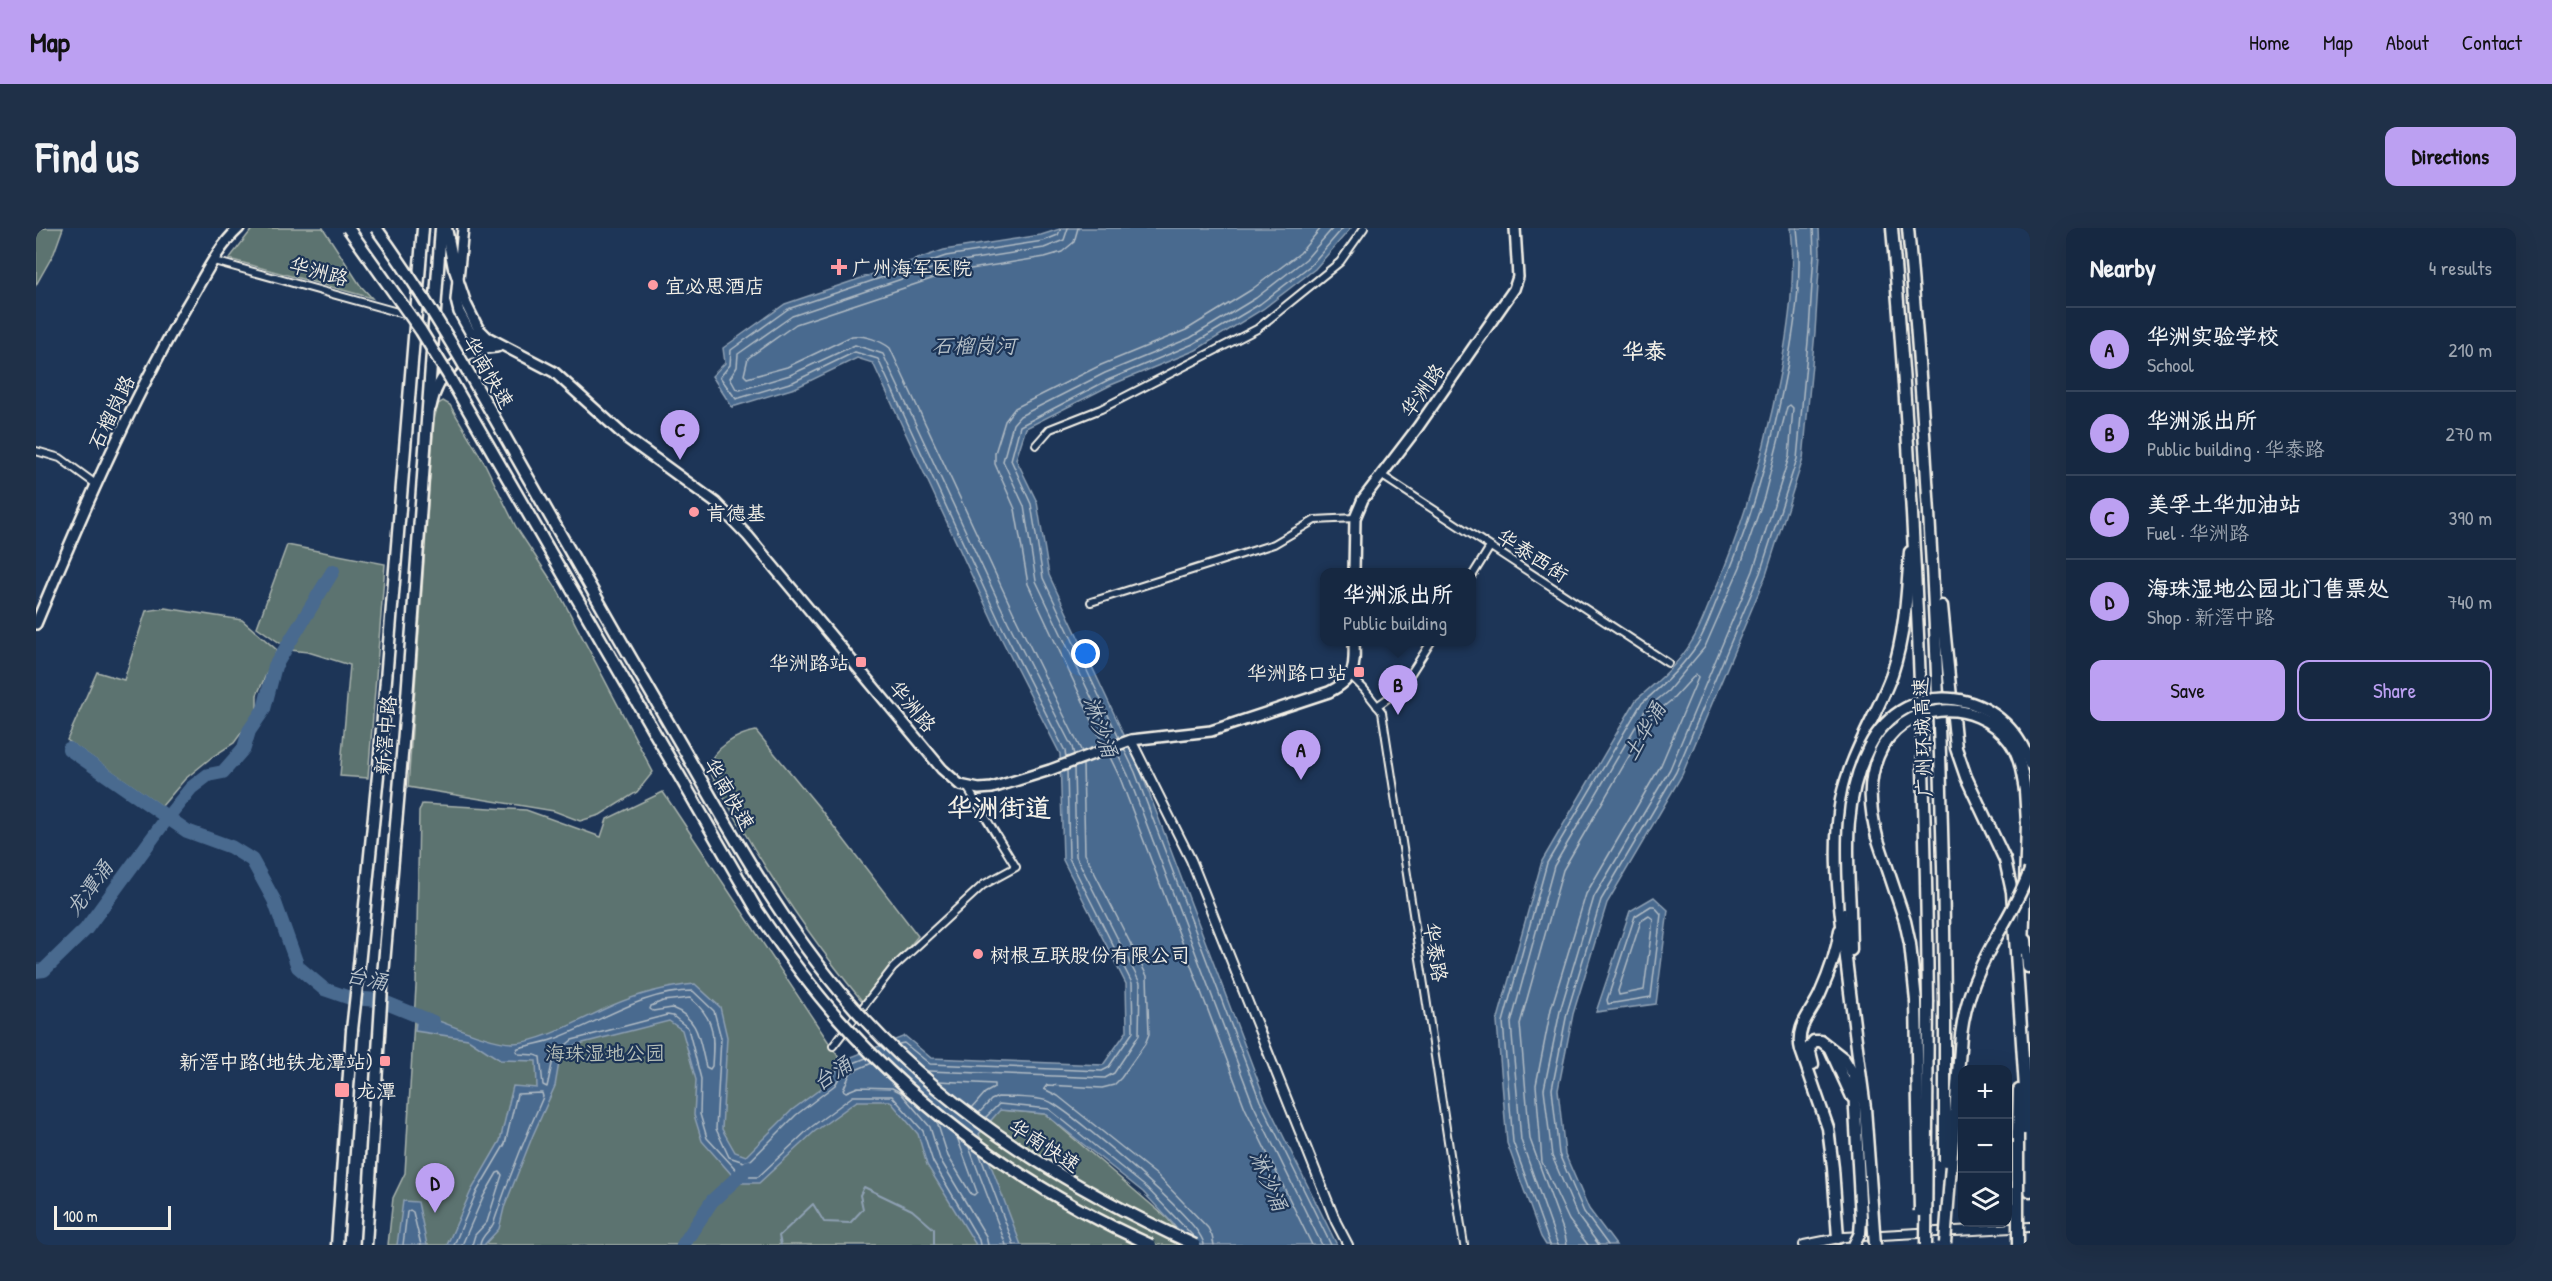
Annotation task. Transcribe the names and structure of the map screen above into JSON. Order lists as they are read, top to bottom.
{
  "streets": {
    "highway": ["华南快速", "新滘中路", "广州环城高速"],
    "main road": ["华洲路", "石榴岗路"],
    "street": ["华泰西街", "华泰路"]
  },
  "crossings": [
    ["华洲路", "石榴岗路"],
    ["华洲路", "华泰西街"],
    ["华洲路", "新滘中路"]
  ],
  "districts": ["华泰", "华洲街道"],
  "water": [
    "石榴岗河",
    "淋沙涌",
    "土华涌",
    "龙潭涌",
    "台涌"
  ],
  "parks": ["海珠湿地公园"],
  "places": {
    "health": ["广州海军医院"],
    "other": ["宜必思酒店", "肯德基", "树根互联股份有限公司"],
    "transit": [
      "华洲路站",
      "华洲路口站",
      "新滘中路(地铁龙潭站)",
      "龙潭"
    ]
  },
  "scale_bar": "100 m",
  "page": {
    "header": "Map",
    "nav": [
      "Home",
      "Map",
      "About",
      "Contact"
    ],
    "buttons": [
      "Directions",
      ["Save", "Share"]
    ],
    "title": "Find us",
    "heading": ["Nearby", "4 results"],
    "list": [
      {
        "mark": "A",
        "name": "华洲实验学校",
        "note": "School",
        "value": "210 m"
      },
      {
        "mark": "B",
        "name": "华洲派出所",
        "note": "Public building · 华泰路",
        "value": "270 m"
      },
      {
        "mark": "C",
        "name": "美孚土华加油站",
        "note": "Fuel · 华洲路",
        "value": "390 m"
      },
      {
        "mark": "D",
        "name": "海珠湿地公园北门售票处",
        "note": "Shop · 新滘中路",
        "value": "740 m"
      }
    ],
    "pins": [
      "C",
      "B",
      "A",
      "D"
    ],
    "popup": ["华洲派出所", "Public building"],
    "map_buttons": ["+", "−"],
    "scale": "100 m"
  }
}
